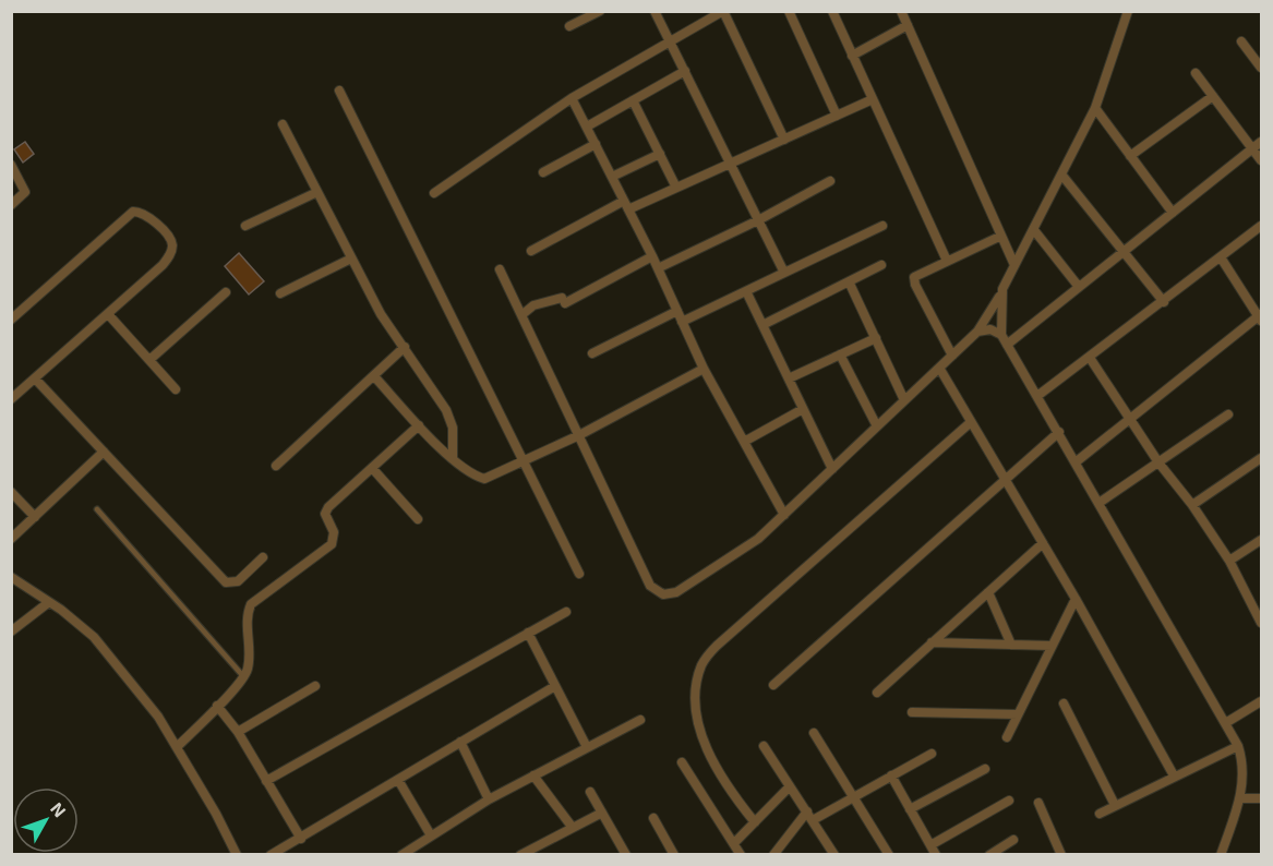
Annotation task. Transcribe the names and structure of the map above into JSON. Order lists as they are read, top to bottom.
{
  "north": "top right"
}
